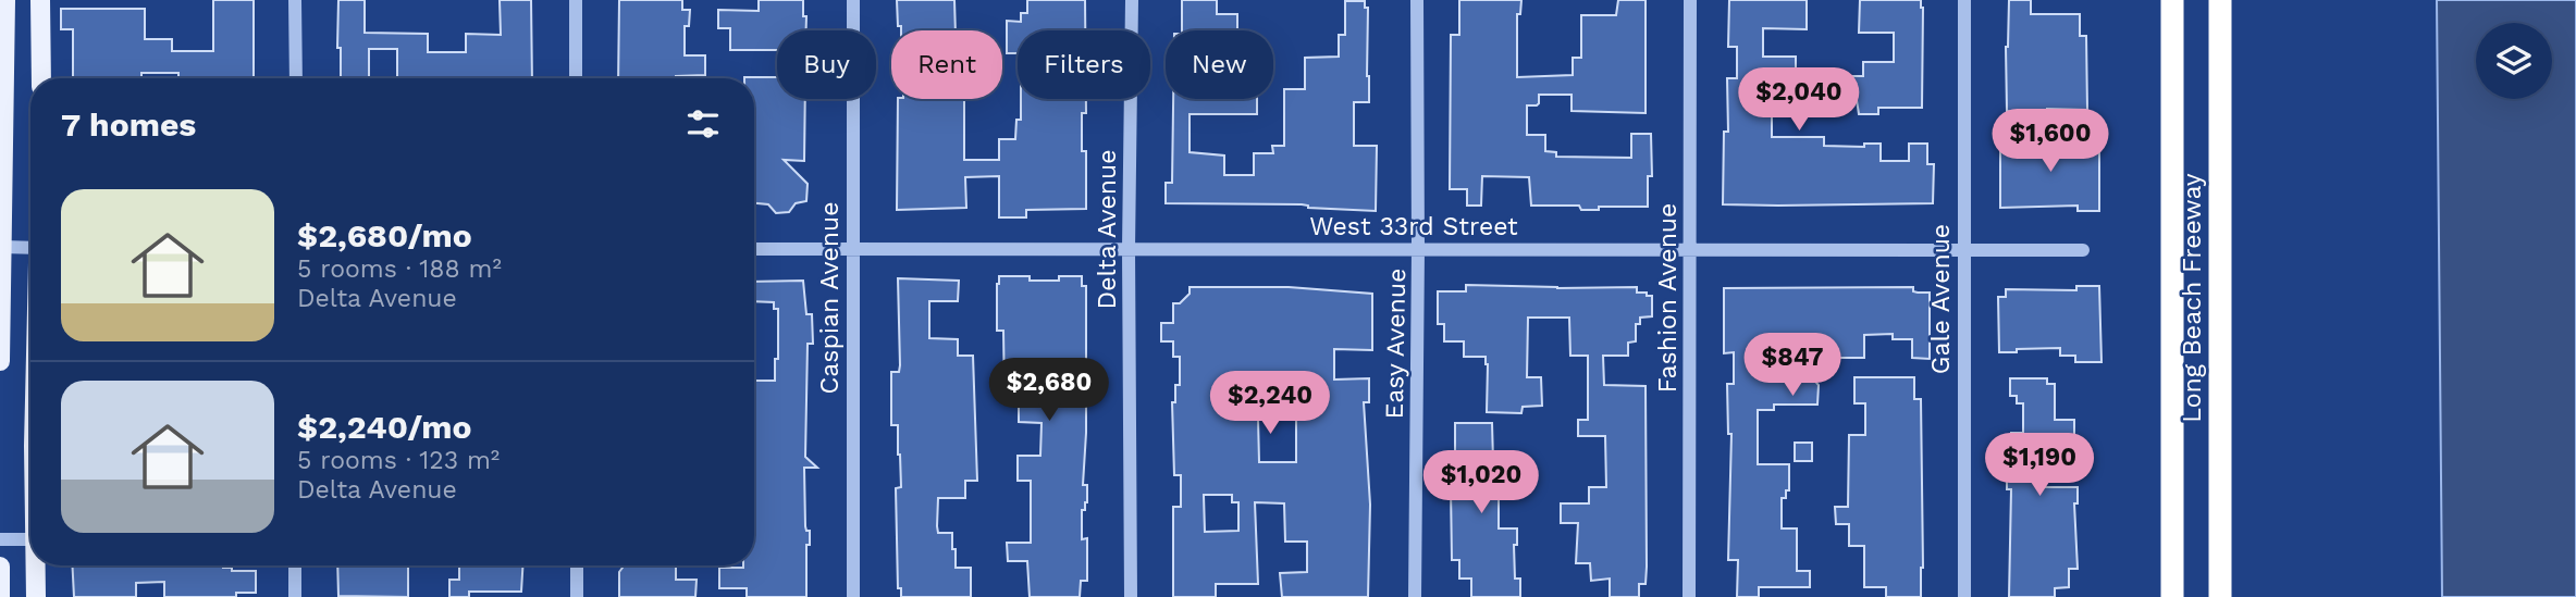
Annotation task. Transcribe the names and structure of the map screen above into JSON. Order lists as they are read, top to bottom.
{
  "streets": {
    "highway": ["Long Beach Freeway"],
    "street": [
      "West 33rd Street",
      "Delta Avenue",
      "Caspian Avenue",
      "Fashion Avenue",
      "Gale Avenue",
      "Easy Avenue"
    ]
  },
  "crossings": [
    ["West 33rd Street", "Delta Avenue"],
    ["West 33rd Street", "Caspian Avenue"],
    ["West 33rd Street", "Fashion Avenue"],
    ["West 33rd Street", "Gale Avenue"],
    ["West 33rd Street", "Easy Avenue"]
  ],
  "page": {
    "chip": [
      "Buy",
      "Rent",
      "Filters",
      "New"
    ],
    "price": [
      "$2,040",
      "$1,600",
      "$847",
      "$2,680",
      "$2,240",
      "$1,190",
      "$1,020"
    ],
    "heading": "7 homes",
    "list": [
      {
        "name": "$2,680/mo",
        "note": "5 rooms · 188 m² · Delta Avenue"
      },
      {
        "name": "$2,240/mo",
        "note": "5 rooms · 123 m² · Delta Avenue"
      }
    ]
  }
}
